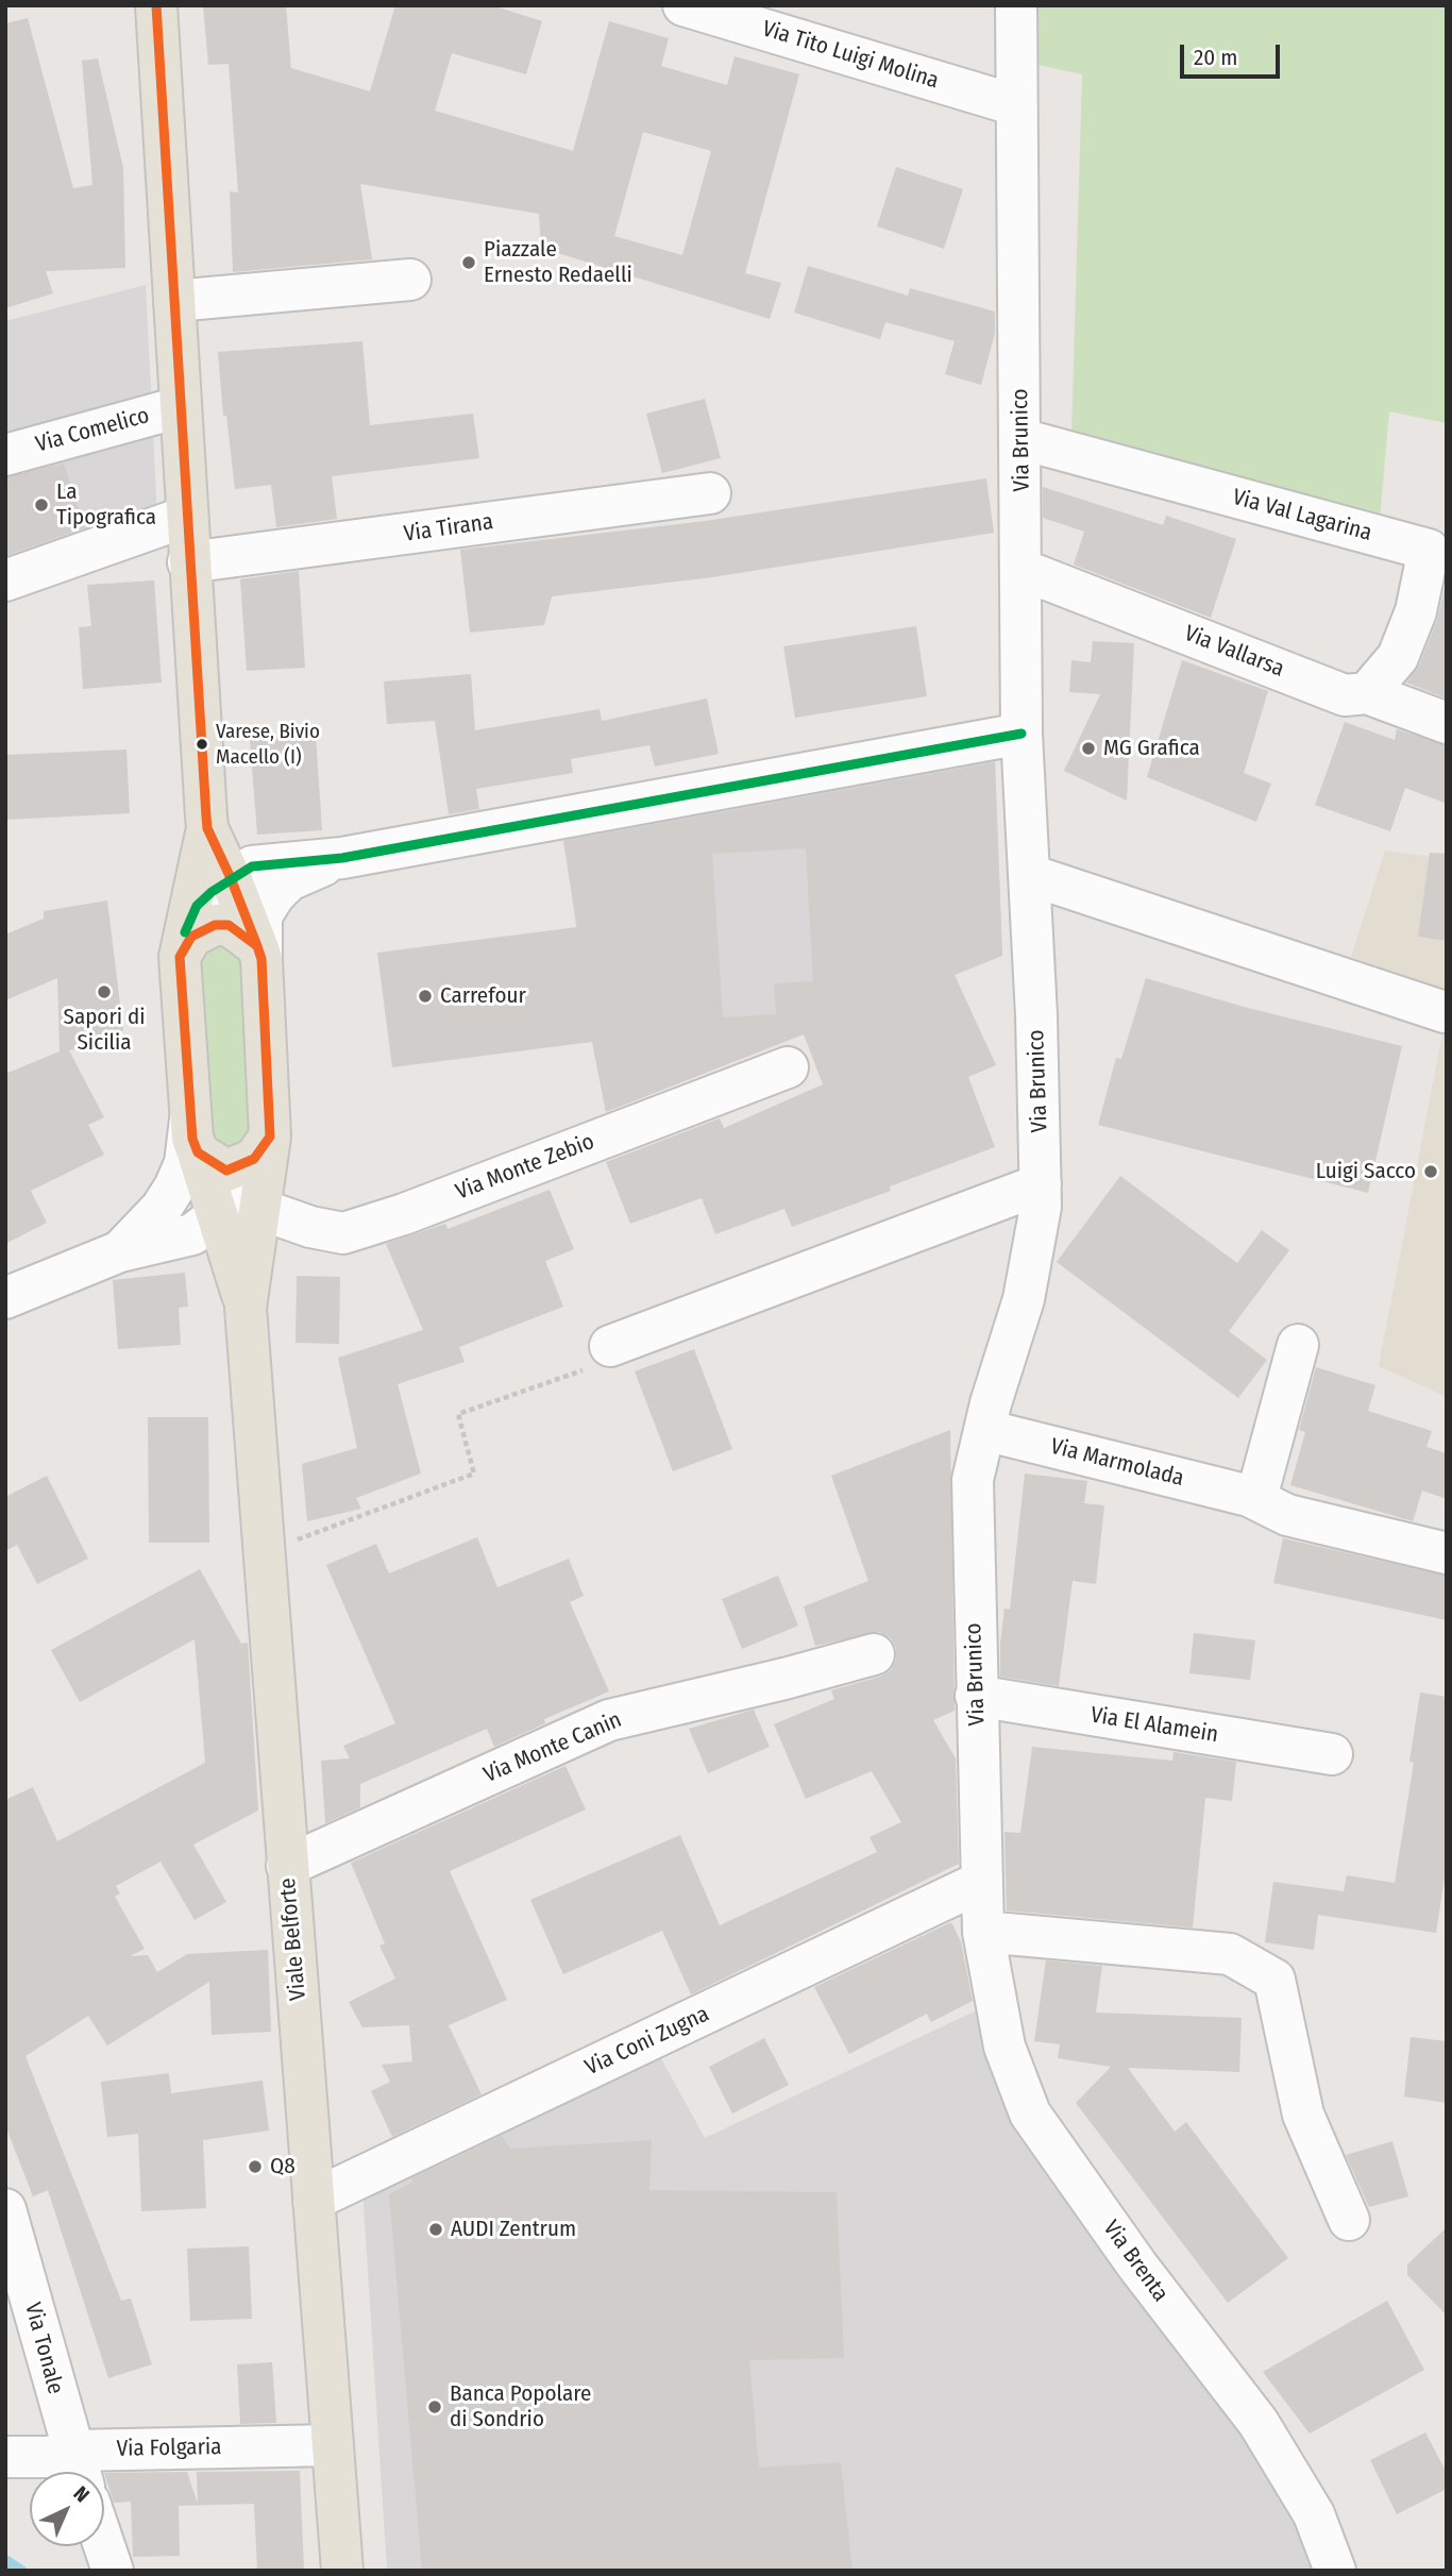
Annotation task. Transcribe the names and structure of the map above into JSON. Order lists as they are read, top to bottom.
{
  "streets": {
    "main road": ["Viale Belforte"],
    "street": [
      "Via Tito Luigi Molina",
      "Via Comelico",
      "Via Brunico",
      "Via Val Lagarina",
      "Via Tirana",
      "Via Vallarsa",
      "Via Monte Zebio",
      "Via Marmolada",
      "Via El Alamein",
      "Via Monte Canin",
      "Via Coni Zugna",
      "Via Brenta",
      "Via Tonale",
      "Via Folgaria"
    ]
  },
  "crossings": [
    ["Via Tito Luigi Molina", "Via Brunico"],
    ["Via Brunico", "Via Val Lagarina"],
    ["Via Brunico", "Via Vallarsa"],
    ["Via Brunico", "Via Marmolada"],
    ["Via Brunico", "Via El Alamein"],
    ["Via Brunico", "Via Coni Zugna"],
    ["Via Brunico", "Via Brenta"],
    ["Via Val Lagarina", "Via Vallarsa"],
    ["Via Monte Zebio", "Viale Belforte"],
    ["Via Monte Canin", "Viale Belforte"],
    ["Viale Belforte", "Via Coni Zugna"],
    ["Viale Belforte", "Via Folgaria"],
    ["Via Tonale", "Via Folgaria"]
  ],
  "places": [
    "Piazzale Ernesto Redaelli",
    "La Tipografica",
    "Varese, Bivio Macello (I)",
    "MG Grafica",
    "Sapori di Sicilia",
    "Carrefour",
    "Luigi Sacco",
    "Q8",
    "AUDI Zentrum",
    "Banca Popolare di Sondrio"
  ],
  "scale_bar": "20 m",
  "north": "top right"
}
